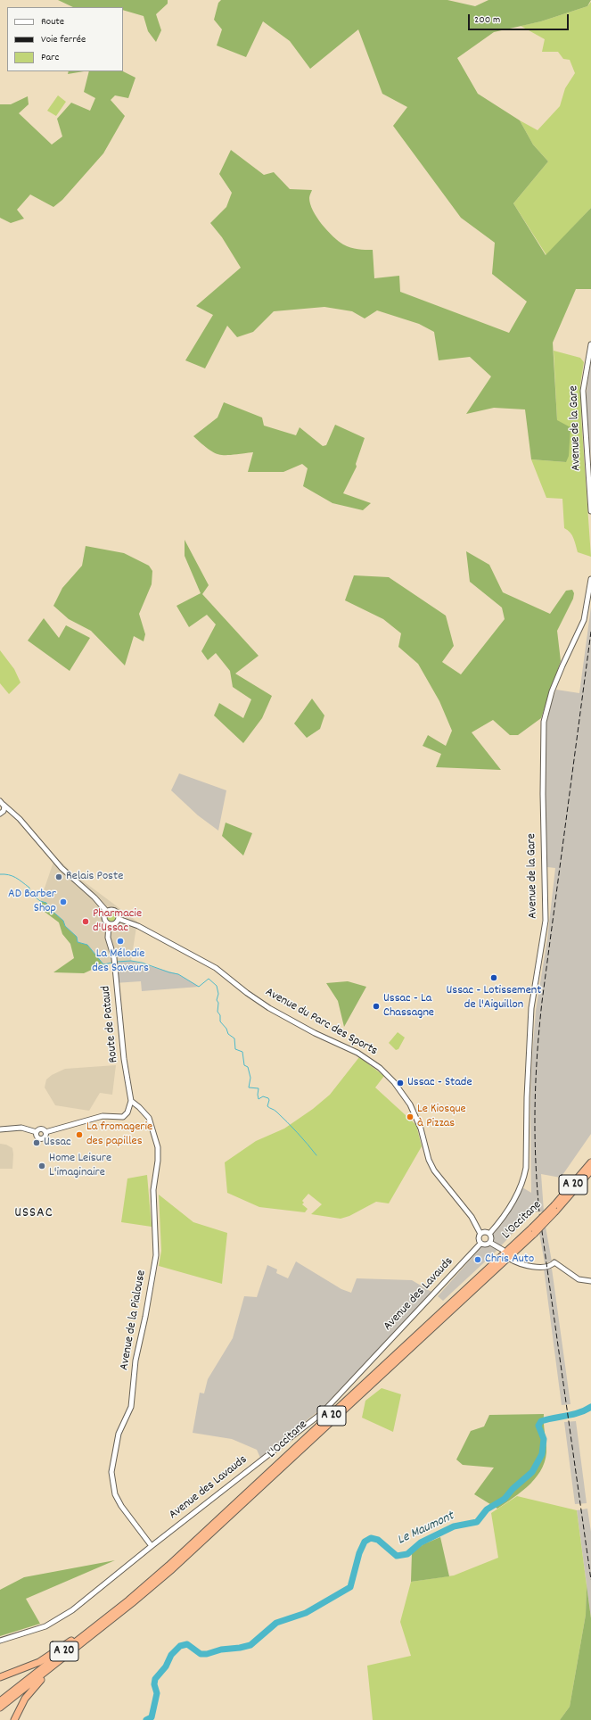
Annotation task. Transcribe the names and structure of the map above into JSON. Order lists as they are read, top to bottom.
{
  "streets": {
    "highway": ["A 20", "L'Occitane"],
    "street": [
      "Avenue de la Gare",
      "Avenue du Parc des Sports",
      "Route de Pataud",
      "Avenue des Lavauds",
      "Avenue de la Pialouse"
    ]
  },
  "crossings": [
    ["Avenue de la Gare", "Avenue du Parc des Sports"],
    ["Avenue de la Gare", "Avenue des Lavauds"],
    ["Avenue du Parc des Sports", "Route de Pataud"],
    ["Avenue du Parc des Sports", "Avenue des Lavauds"],
    ["Route de Pataud", "Avenue de la Pialouse"],
    ["Avenue des Lavauds", "Avenue de la Pialouse"]
  ],
  "districts": ["USSAC"],
  "water": ["Le Maumont"],
  "places": [
    "Relais Poste",
    "AD Barber Shop",
    "Pharmacie d'Ussac",
    "La Mélodie des Saveurs",
    "Ussac - Lotissement de l'Aiguillon",
    "Ussac - La Chassagne",
    "Ussac - Stade",
    "Le Kiosque à Pizzas",
    "La fromagerie des papilles",
    "Ussac",
    "Home Leisure L'imaginaire",
    "Chris Auto"
  ],
  "legend": ["Route", "Voie ferrée", "Parc"],
  "scale_bar": "200 m"
}
